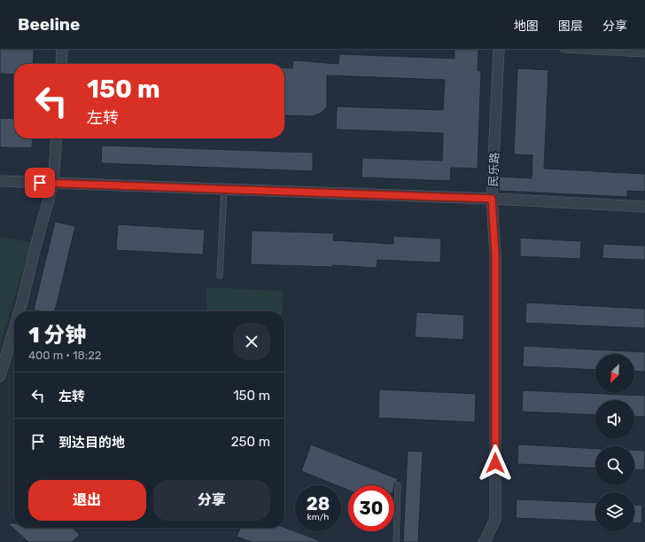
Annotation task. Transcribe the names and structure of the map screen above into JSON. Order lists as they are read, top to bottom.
{
  "streets": {
    "street": ["民乐路"]
  },
  "north": "bottom left",
  "page": {
    "header": "Beeline",
    "nav": ["地图", "图层", "分享"],
    "turn": ["150 m", "左转"],
    "heading": ["1 分钟", "400 m · 18:22"],
    "list": [
      {
        "name": "左转",
        "value": "150 m"
      },
      {
        "name": "到达目的地",
        "value": "250 m"
      }
    ],
    "buttons": ["退出", "分享"],
    "speed": "28 km/h",
    "limit": "30"
  }
}
